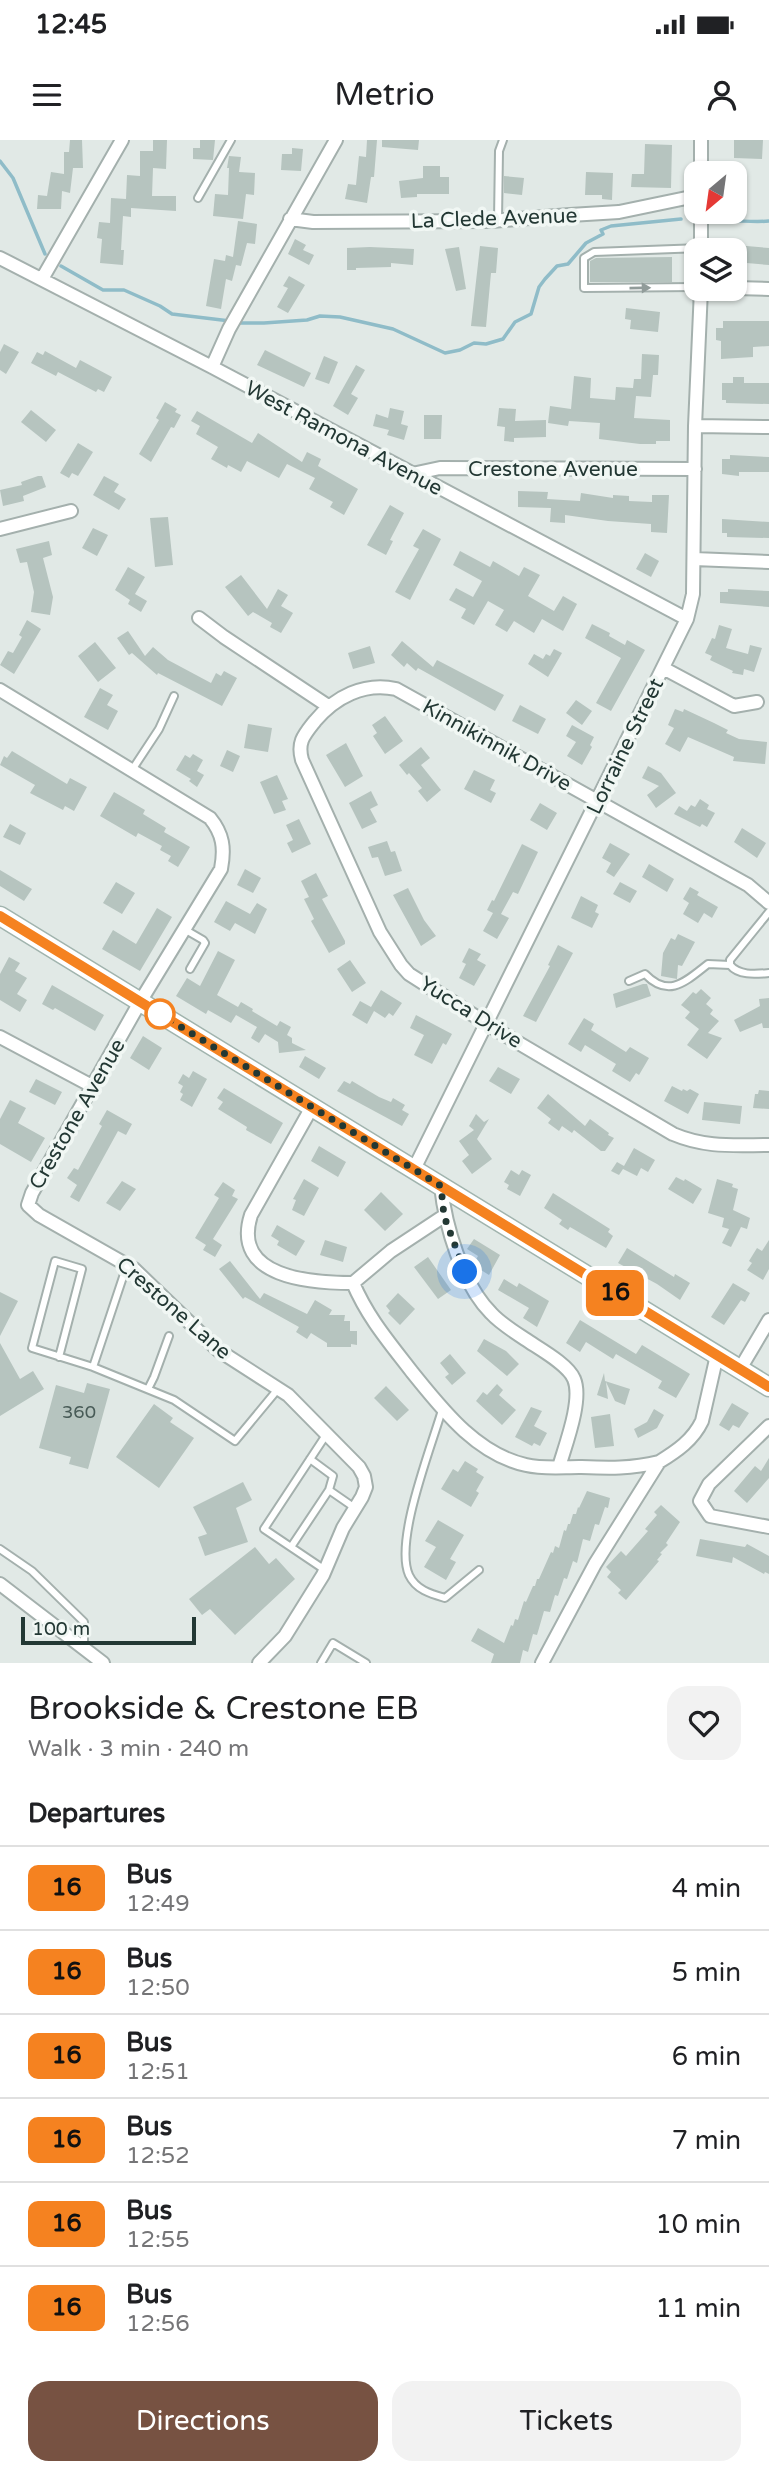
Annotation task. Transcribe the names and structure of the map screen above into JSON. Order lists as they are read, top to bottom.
{
  "streets": {
    "street": [
      "La Clede Avenue",
      "West Ramona Avenue",
      "Crestone Avenue",
      "Kinnikinnik Drive",
      "Lorraine Street",
      "Yucca Drive",
      "Crestone Lane"
    ]
  },
  "crossings": [
    ["West Ramona Avenue", "Crestone Avenue"],
    ["West Ramona Avenue", "Lorraine Street"],
    ["Crestone Avenue", "Lorraine Street"],
    ["Crestone Avenue", "Crestone Lane"],
    ["Kinnikinnik Drive", "Lorraine Street"],
    ["Kinnikinnik Drive", "Yucca Drive"],
    ["Lorraine Street", "Yucca Drive"]
  ],
  "lines": ["bus line 16"],
  "house_numbers": ["360"],
  "scale_bar": "100 m",
  "north": "bottom left",
  "page": {
    "status": "12:45",
    "header": "Metrio",
    "on_map": "16",
    "scale": "100 m",
    "heading": [
      ["Brookside & Crestone EB", "Walk · 3 min · 240 m"],
      "Departures"
    ],
    "list": [
      {
        "mark": "16",
        "name": "Bus",
        "note": "12:49",
        "value": "4 min"
      },
      {
        "mark": "16",
        "name": "Bus",
        "note": "12:50",
        "value": "5 min"
      },
      {
        "mark": "16",
        "name": "Bus",
        "note": "12:51",
        "value": "6 min"
      },
      {
        "mark": "16",
        "name": "Bus",
        "note": "12:52",
        "value": "7 min"
      },
      {
        "mark": "16",
        "name": "Bus",
        "note": "12:55",
        "value": "10 min"
      },
      {
        "mark": "16",
        "name": "Bus",
        "note": "12:56",
        "value": "11 min"
      }
    ],
    "buttons": ["Directions", "Tickets"]
  }
}
